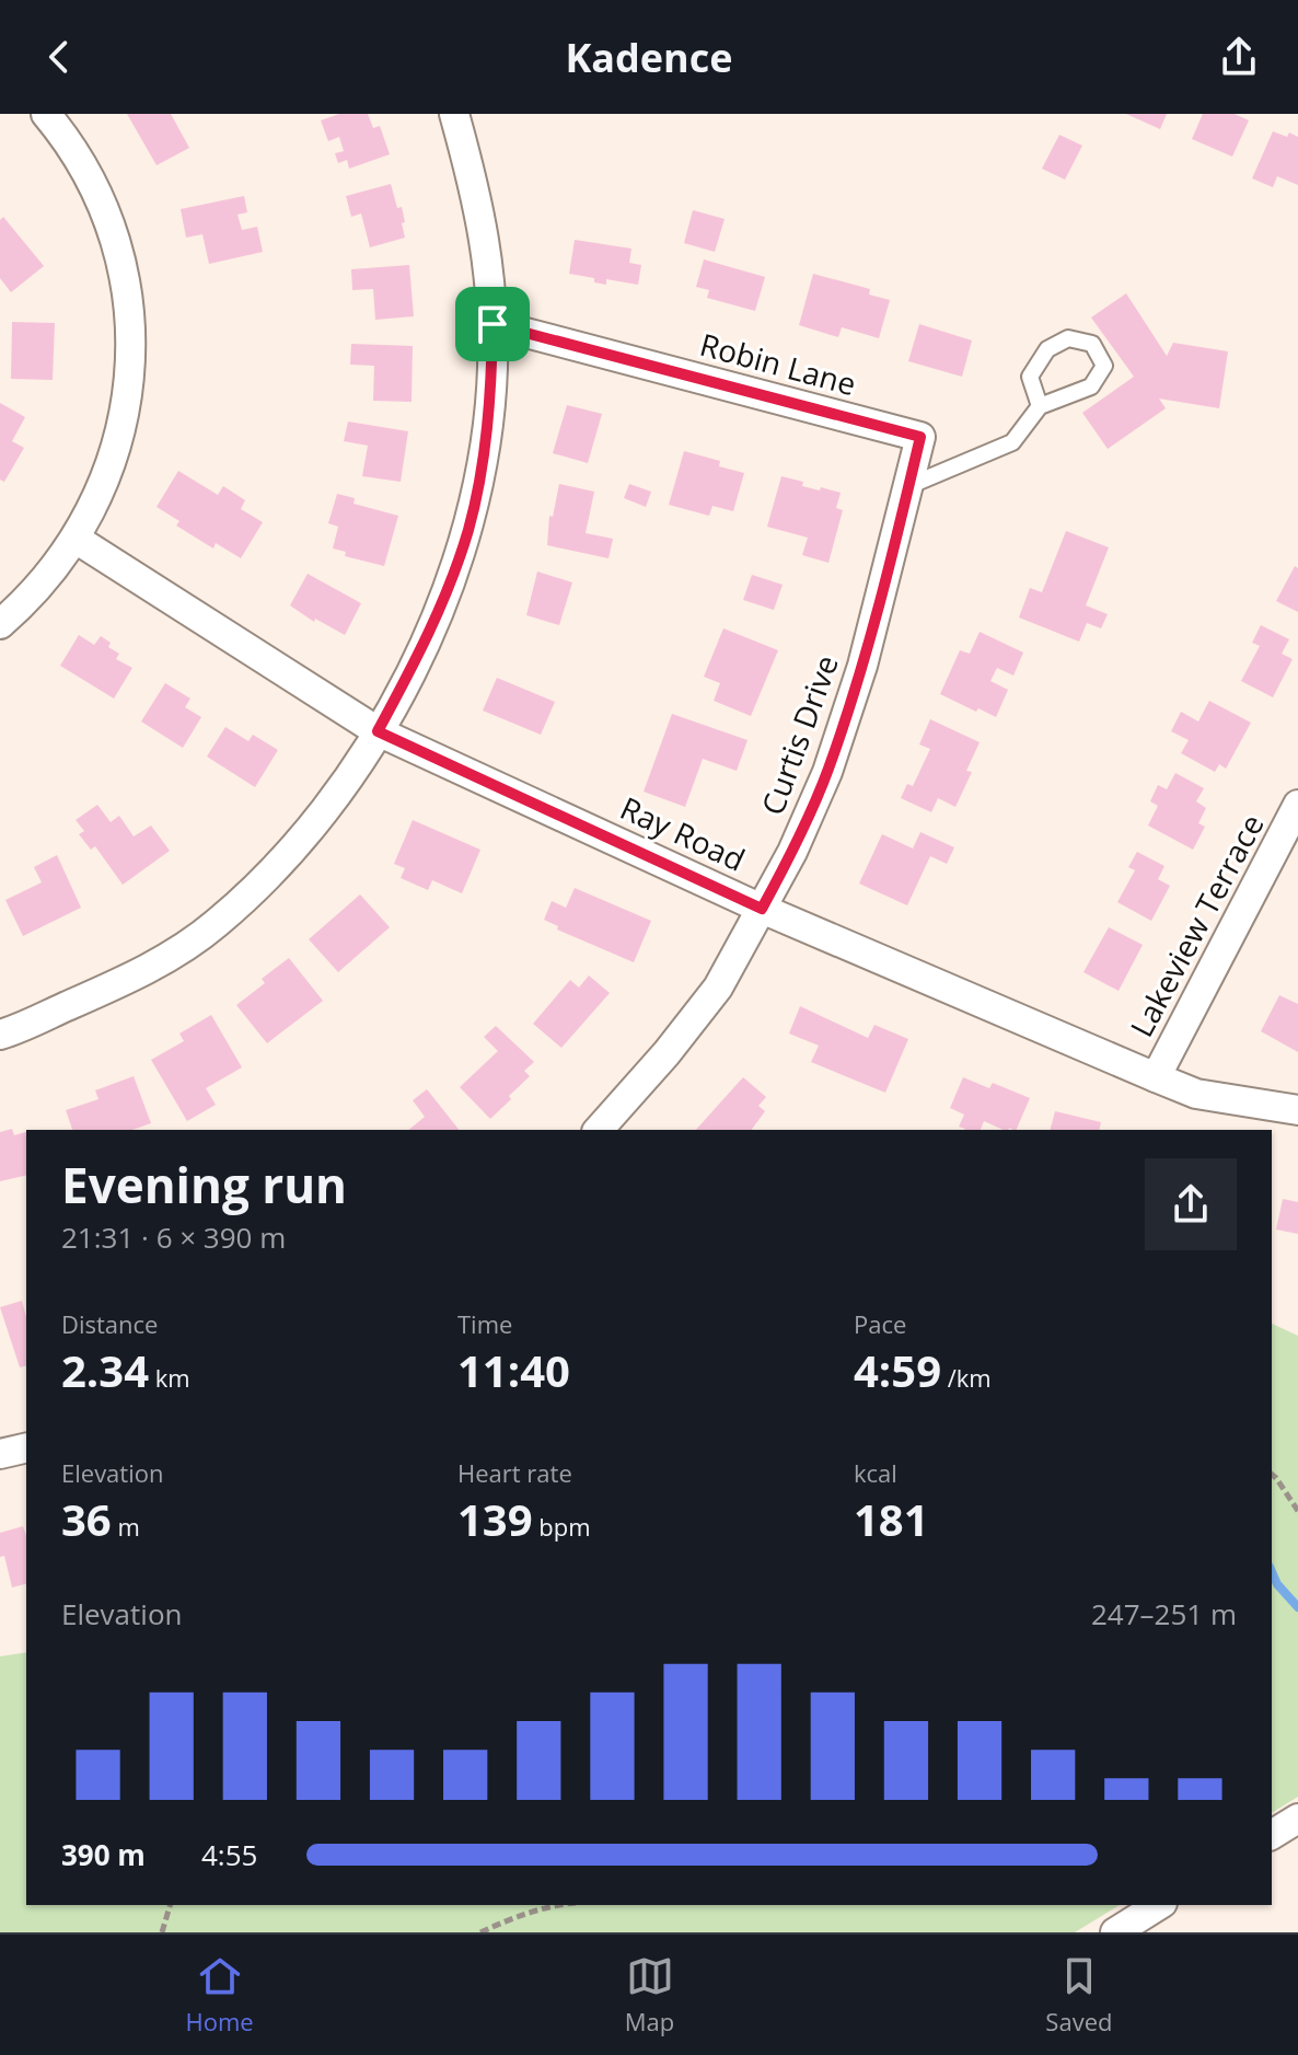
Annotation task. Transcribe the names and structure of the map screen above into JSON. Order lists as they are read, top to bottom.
{
  "streets": {
    "street": [
      "Robin Lane",
      "Curtis Drive",
      "Ray Road",
      "Lakeview Terrace"
    ]
  },
  "crossings": [
    ["Robin Lane", "Curtis Drive"],
    ["Curtis Drive", "Ray Road"],
    ["Ray Road", "Lakeview Terrace"]
  ],
  "page": {
    "header": "Kadence",
    "heading": ["Evening run", "21:31 · 6 × 390 m"],
    "stats": [
      ["Distance", "2.34 km"],
      ["Time", "11:40"],
      ["Pace", "4:59 /km"],
      ["Elevation", "36 m"],
      ["Heart rate", "139 bpm"],
      ["kcal", "181"]
    ],
    "chart": ["Elevation", "247–251 m"],
    "list": [
      {
        "name": "390 m",
        "note": "4:55"
      }
    ],
    "tabs": ["Home", "Map", "Saved"]
  }
}
